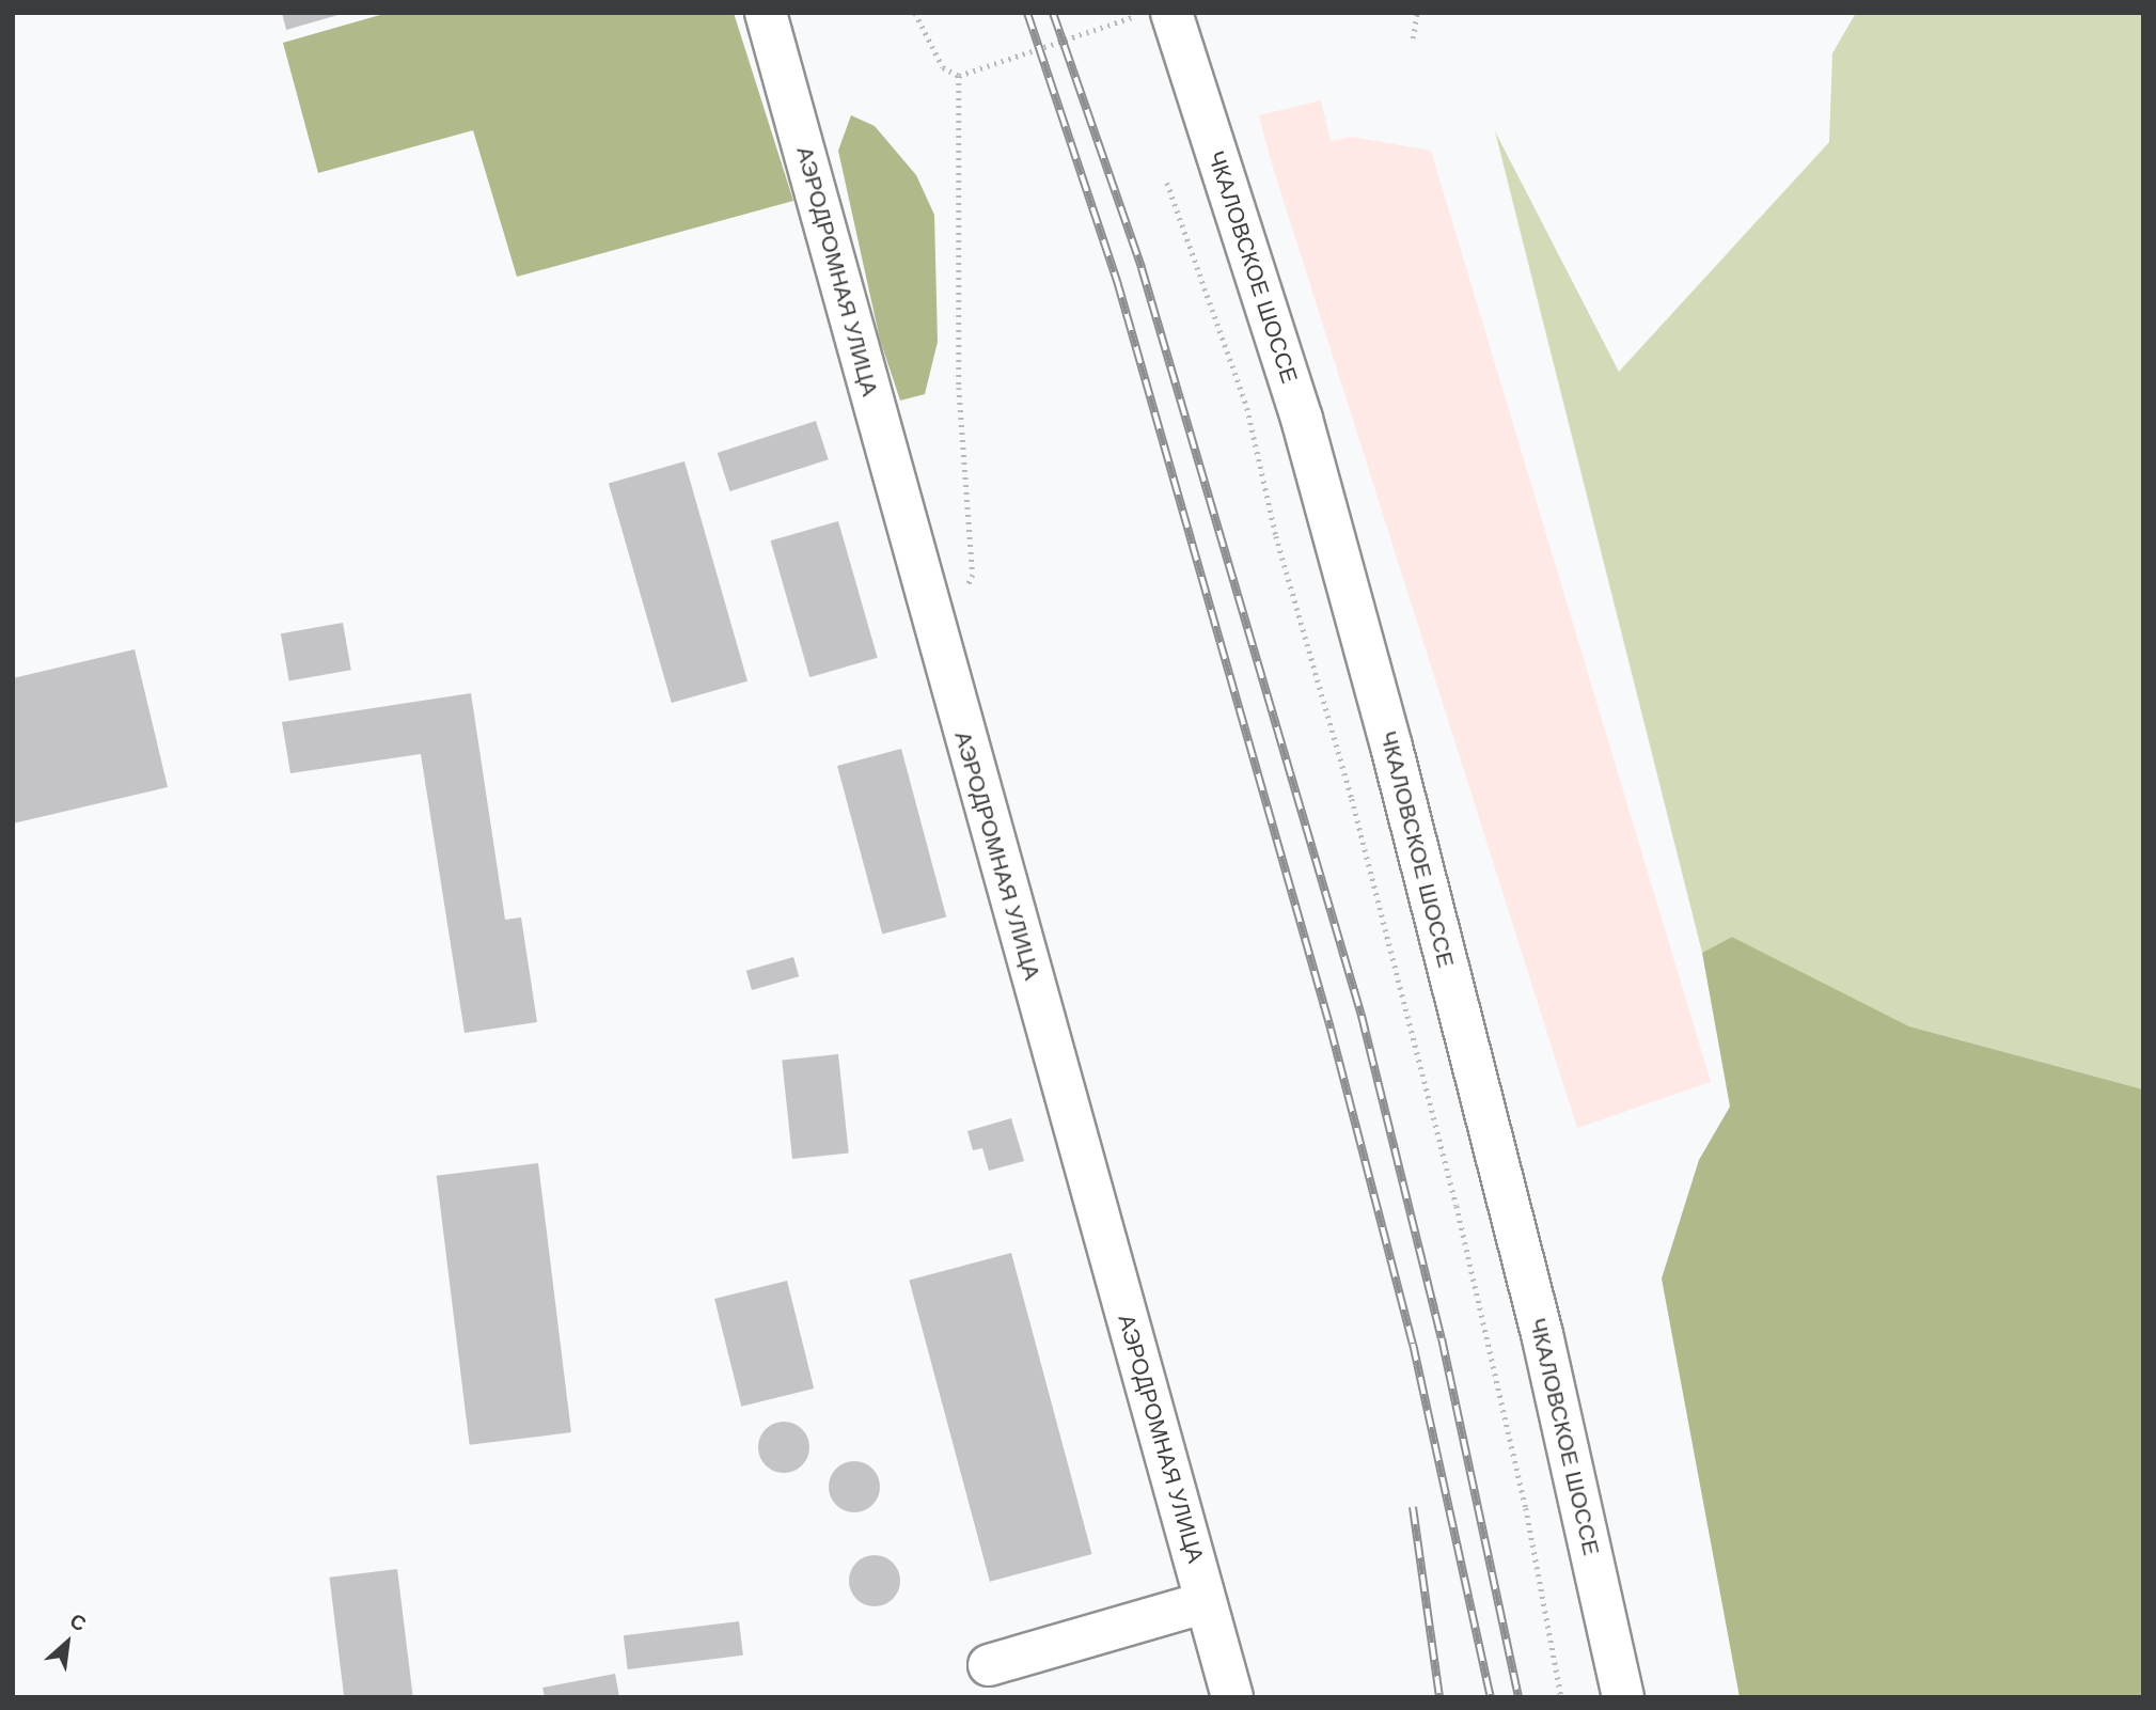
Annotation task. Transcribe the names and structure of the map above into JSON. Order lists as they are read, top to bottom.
{
  "streets": {
    "street": ["ЧКАЛОВСКОЕ ШОССЕ", "АЭРОДРОМНАЯ УЛИЦА"]
  },
  "north": "top right"
}
